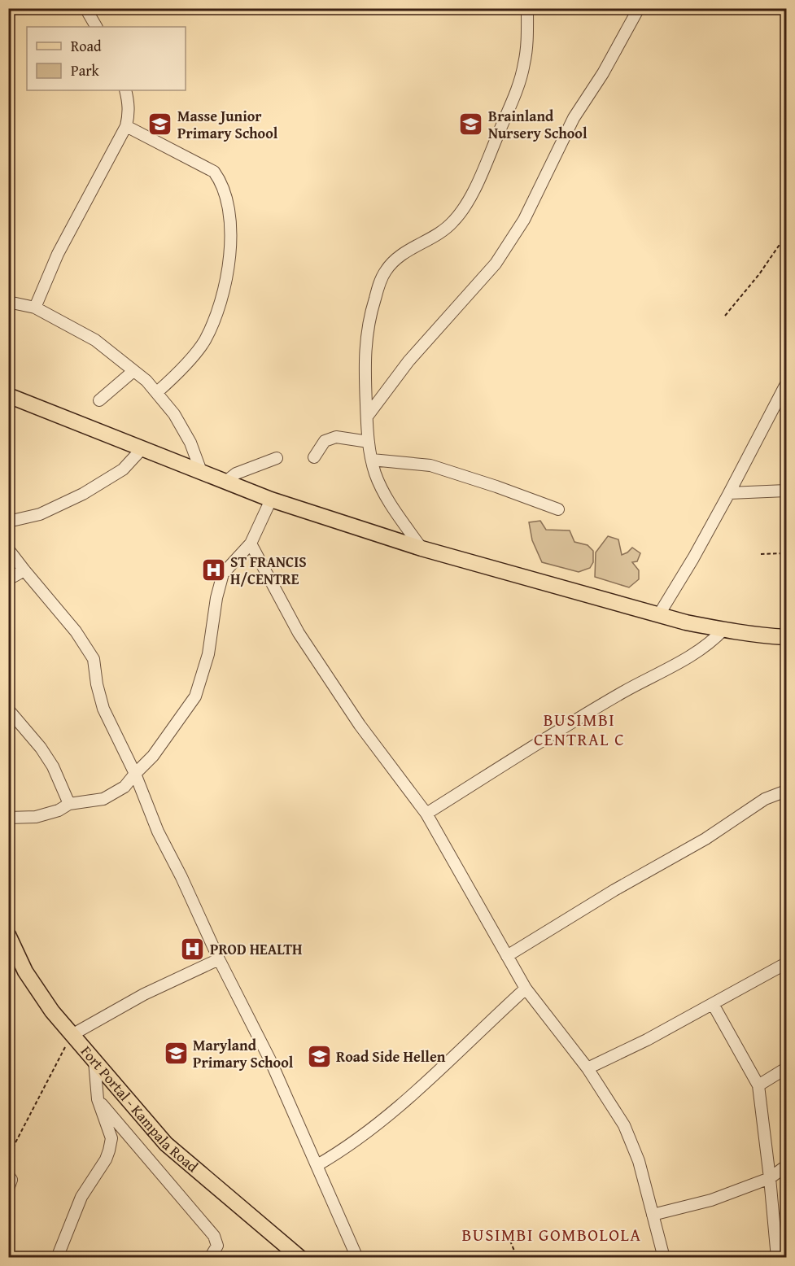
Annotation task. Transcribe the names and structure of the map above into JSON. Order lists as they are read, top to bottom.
{
  "streets": {
    "main road": ["Fort Portal - Kampala Road"]
  },
  "districts": ["BUSIMBI CENTRAL C", "BUSIMBI GOMBOLOLA"],
  "places": {
    "school or university": [
      "Masse Junior Primary School",
      "Brainland Nursery School",
      "Maryland Primary School",
      "Road Side Hellen"
    ],
    "hospital": ["ST FRANCIS H/CENTRE", "PROD HEALTH"]
  },
  "legend": ["Road", "Park"]
}
